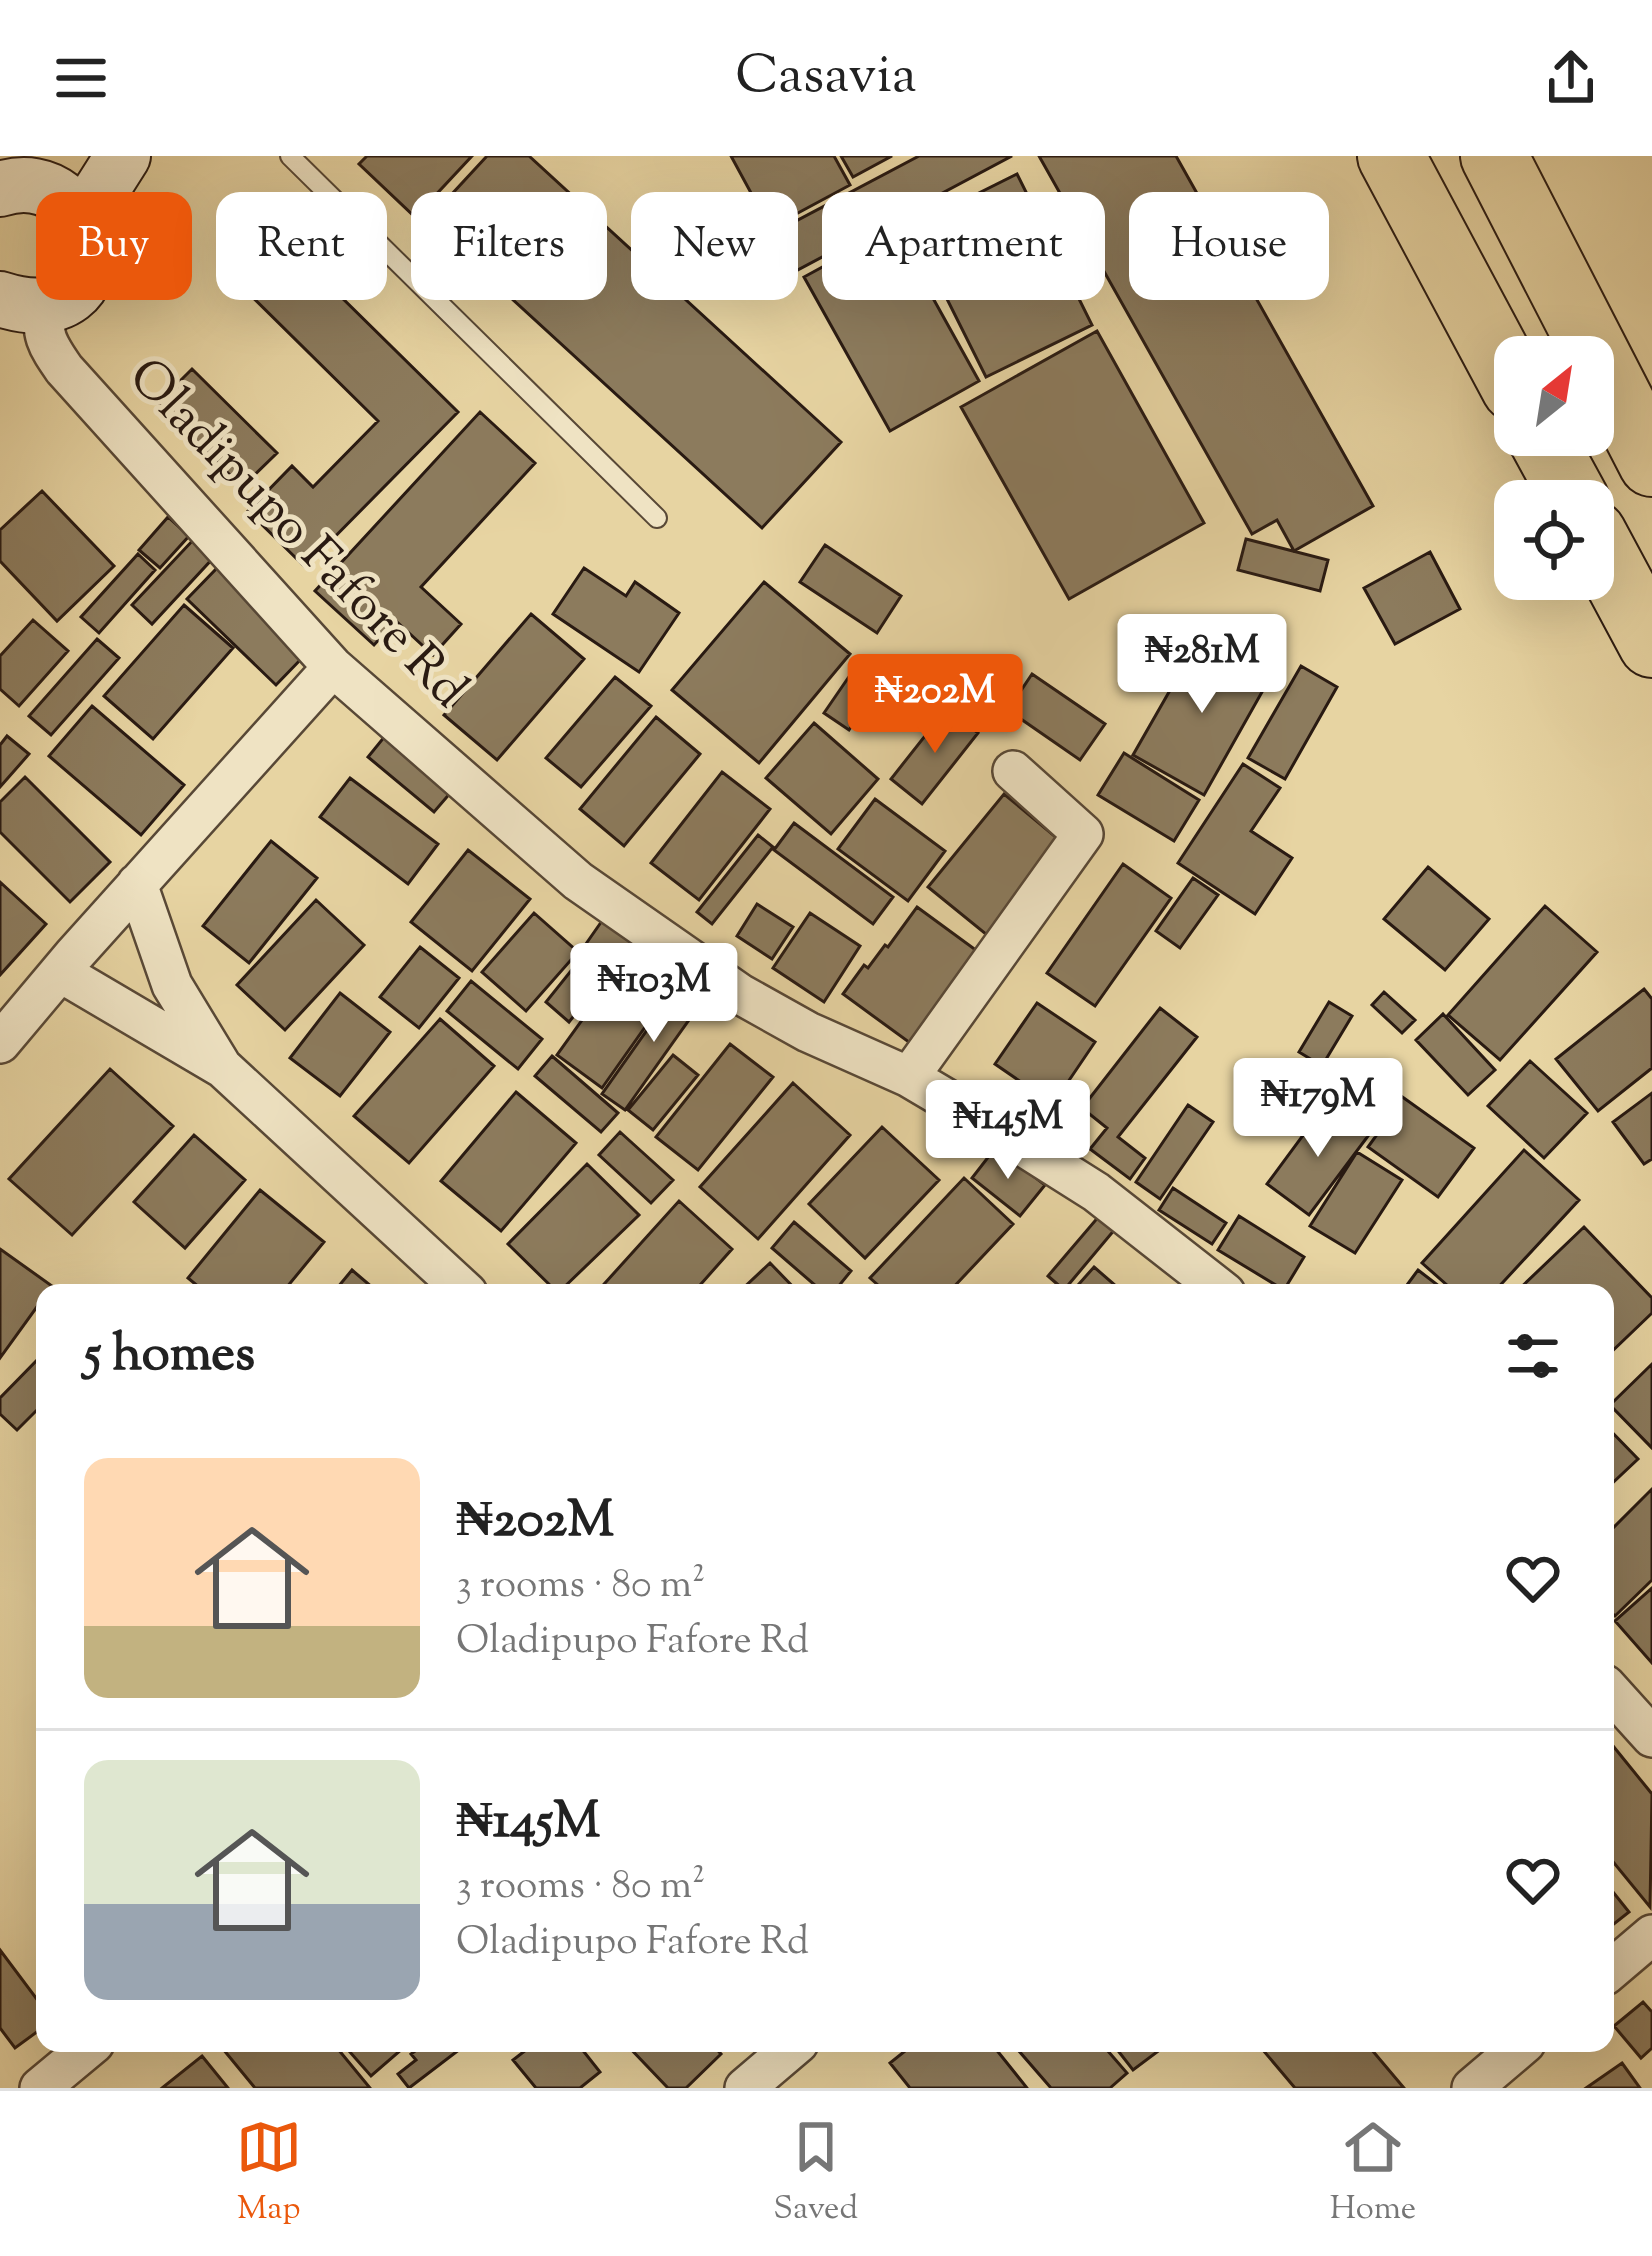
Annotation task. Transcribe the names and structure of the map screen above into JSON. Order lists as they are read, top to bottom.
{
  "streets": {
    "street": ["Oladipupo Fafore Rd"]
  },
  "north": "top right",
  "page": {
    "header": "Casavia",
    "chip": [
      "Buy",
      "Rent",
      "Filters",
      "New",
      "Apartment",
      "House"
    ],
    "price": [
      "₦281M",
      "₦202M",
      "₦103M",
      "₦179M",
      "₦145M"
    ],
    "heading": "5 homes",
    "list": [
      {
        "name": "₦202M",
        "note": "3 rooms · 80 m² · Oladipupo Fafore Rd"
      },
      {
        "name": "₦145M",
        "note": "3 rooms · 80 m² · Oladipupo Fafore Rd"
      }
    ],
    "tabs": ["Map", "Saved", "Home"]
  }
}
